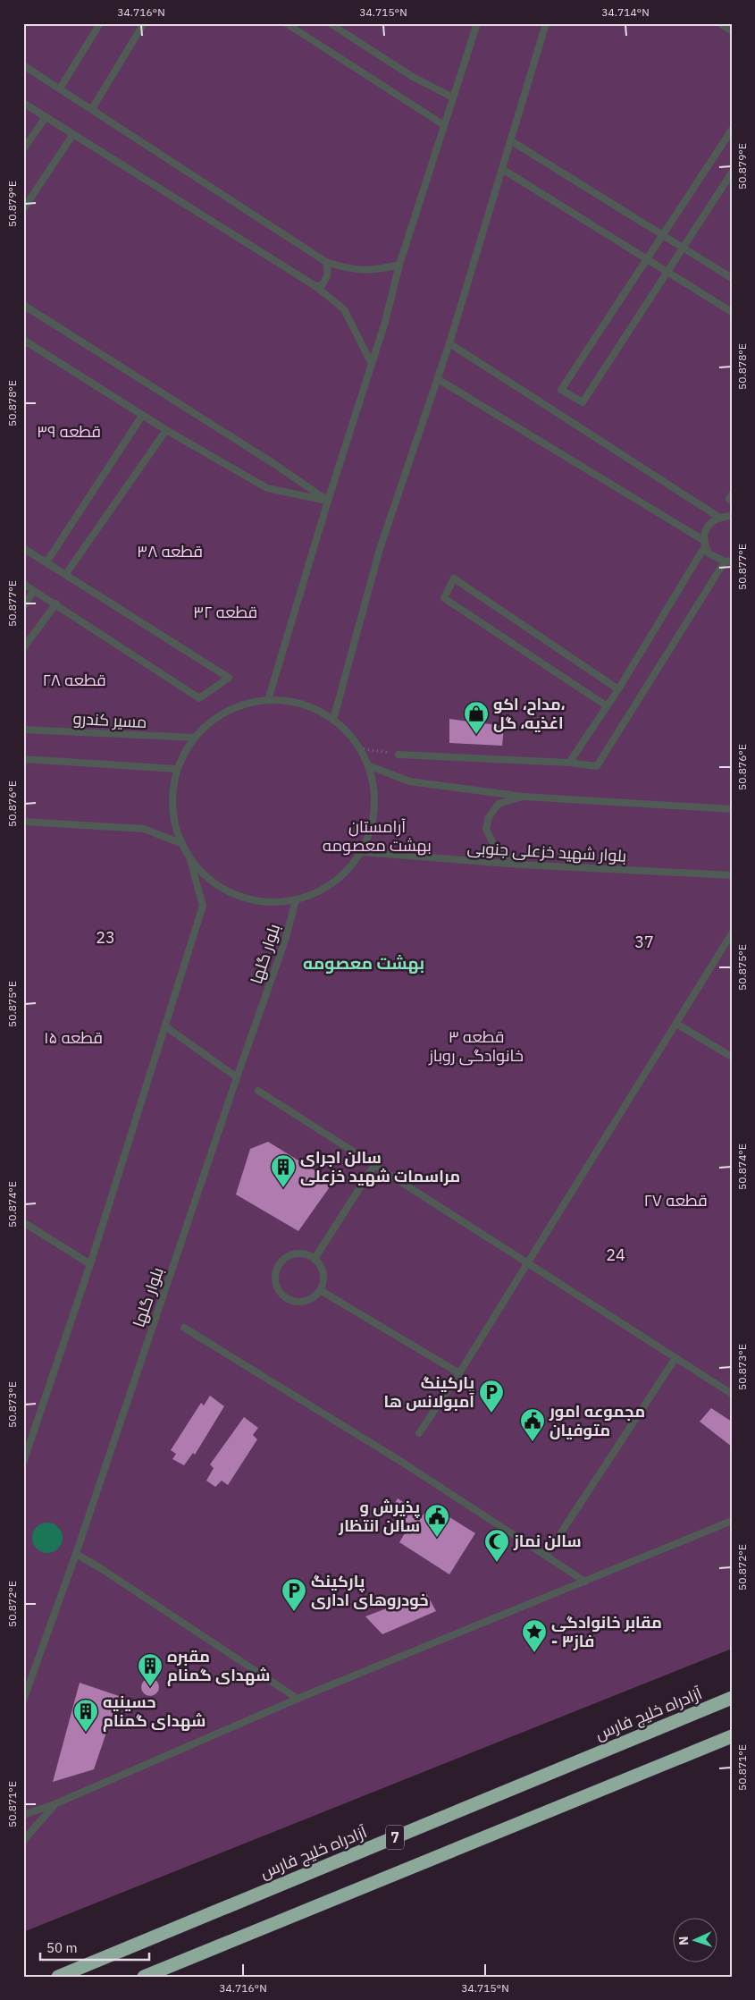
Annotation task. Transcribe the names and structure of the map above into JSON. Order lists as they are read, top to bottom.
{
  "streets": {
    "highway": ["آزادراه خلیج فارس", "7"],
    "lane": ["مسیر کندرو", "بلوار شهید خزعلی جنوبی", "بلوار گلها"]
  },
  "districts": ["بهشت معصومه"],
  "parks": [
    "قطعه ۳۹",
    "قطعه ۳۸",
    "قطعه ۳۲",
    "قطعه ۲۸",
    "آرامستان بهشت معصومه",
    "23",
    "37",
    "قطعه ۳ خانوادگی روباز",
    "قطعه ۱۵",
    "قطعه ۲۷",
    "24"
  ],
  "places": {
    "shop": ["مداح، اکو، اغذیه، گل"],
    "building": ["سالن اجرای مراسمات شهید خزعلی", "مقبره شهدای گمنام", "حسینیه شهدای گمنام"],
    "parking": ["پارکینگ آمبولانس ها", "پارکینگ خودروهای اداری"],
    "public building": ["مجموعه امور متوفیان", "پذیرش و سالن انتظار"],
    "mosque": ["سالن نماز"],
    "place": ["مقابر خانوادگی - فاز۳"]
  },
  "scale_bar": "50 m",
  "north": "left",
  "coordinates": [
    "34.716°N",
    "34.715°N",
    "34.714°N",
    "50.879°E",
    "50.878°E",
    "50.877°E",
    "50.876°E",
    "50.875°E",
    "50.874°E",
    "50.873°E",
    "50.872°E",
    "50.871°E"
  ]
}
